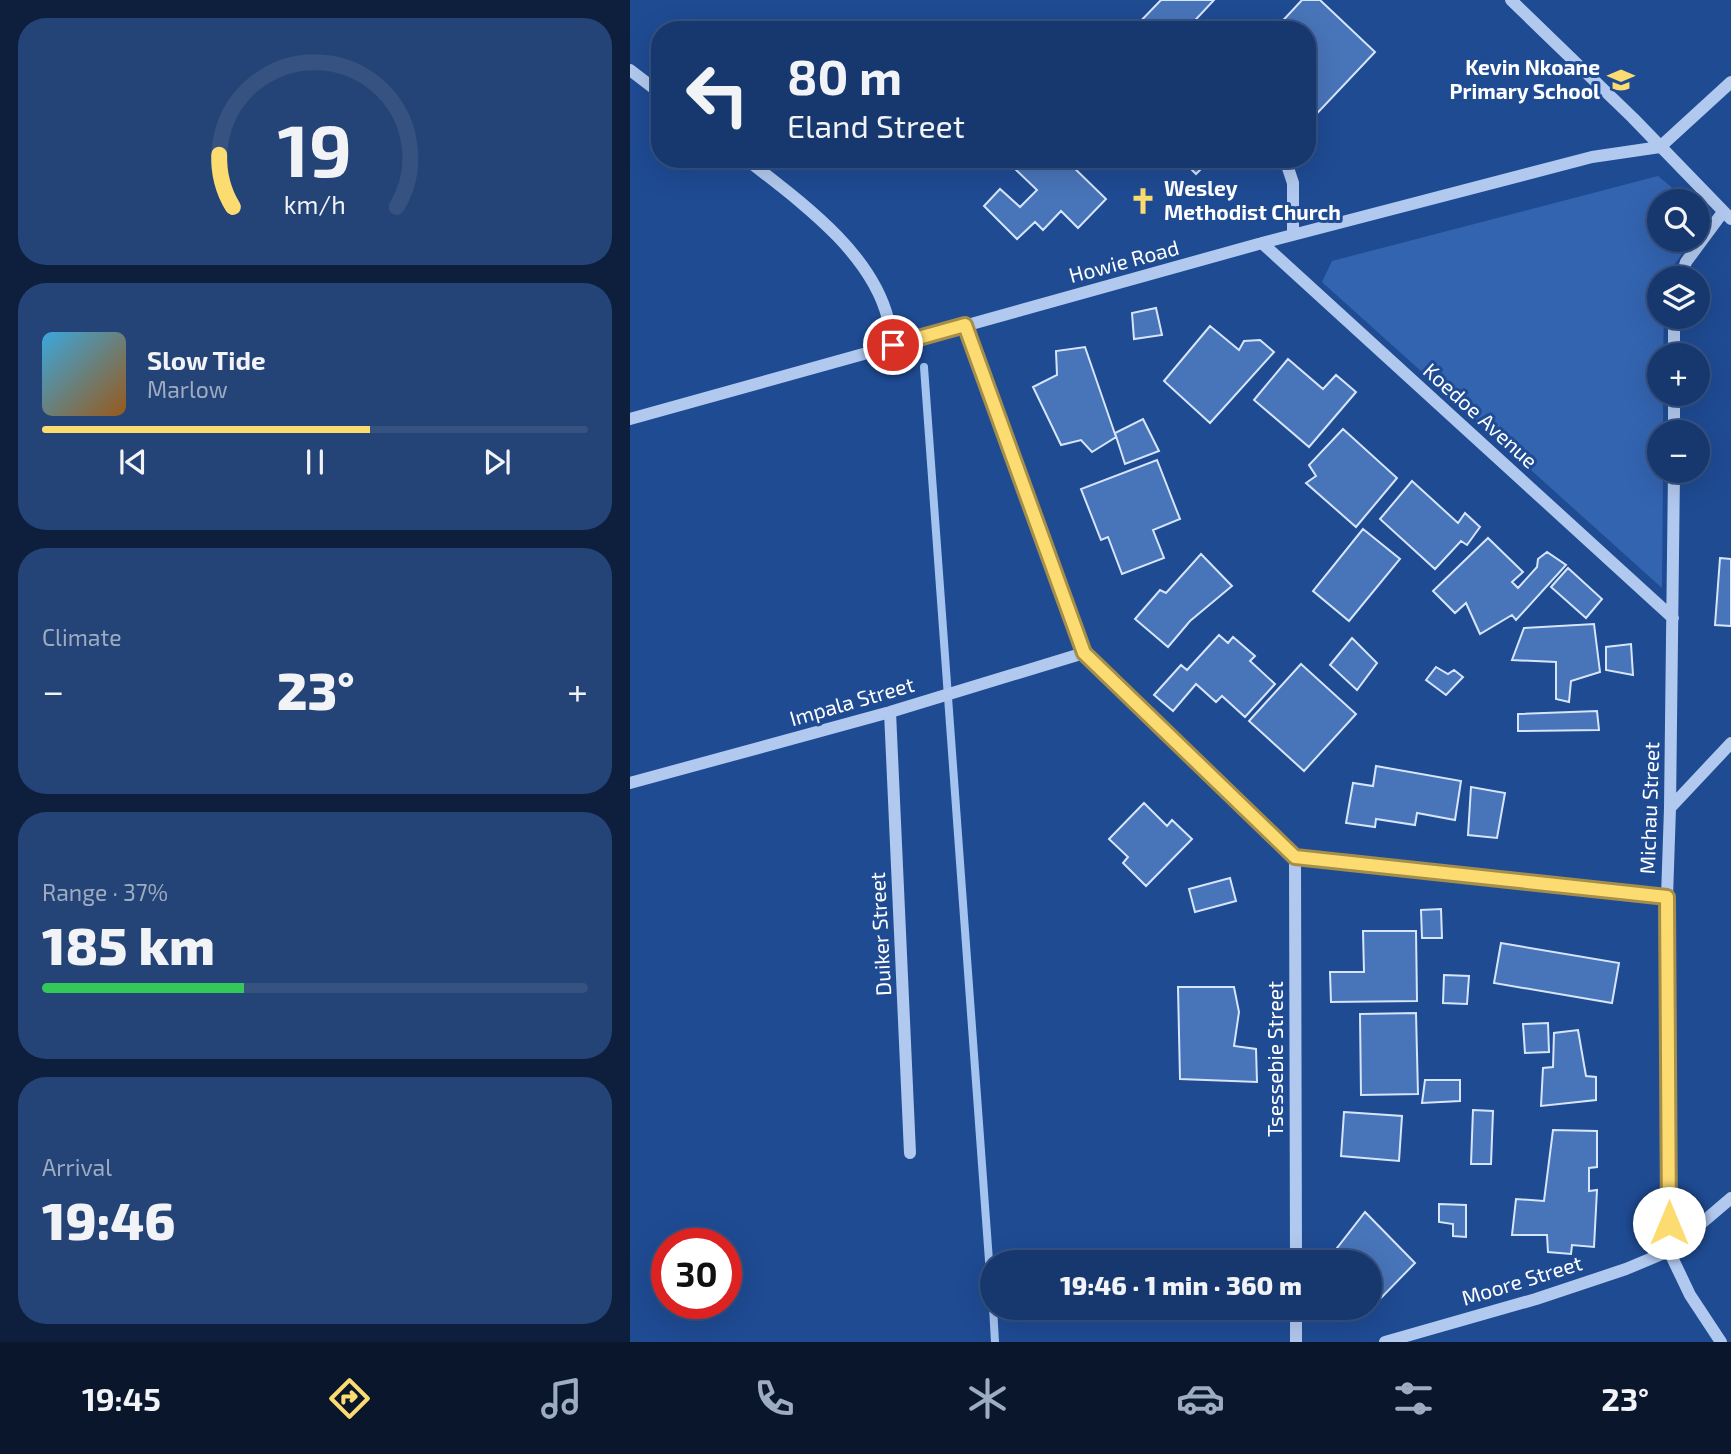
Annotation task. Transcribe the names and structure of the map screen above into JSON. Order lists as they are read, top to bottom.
{
  "streets": {
    "street": [
      "Howie Road",
      "Koedoe Avenue",
      "Impala Street",
      "Michau Street",
      "Duiker Street",
      "Tsessebie Street",
      "Moore Street"
    ]
  },
  "crossings": [
    ["Howie Road", "Koedoe Avenue"],
    ["Koedoe Avenue", "Michau Street"],
    ["Impala Street", "Duiker Street"],
    ["Michau Street", "Moore Street"]
  ],
  "places": {
    "school or university": ["Kevin Nkoane Primary School"],
    "church": ["Wesley Methodist Church"]
  },
  "page": {
    "turn": ["80 m", "Eland Street"],
    "map_buttons": ["+", "−"],
    "song": ["Slow Tide", "Marlow"],
    "tile": [
      "Climate",
      ["Range · 37%", "185 km"],
      ["Arrival", "19:46"]
    ],
    "heat": ["−", "23°", "+"],
    "limit": "30",
    "trip": "19:46 · 1 min · 360 m",
    "tabs": ["19:45", "23°"],
    "gauge": ["19", "km/h"]
  }
}
